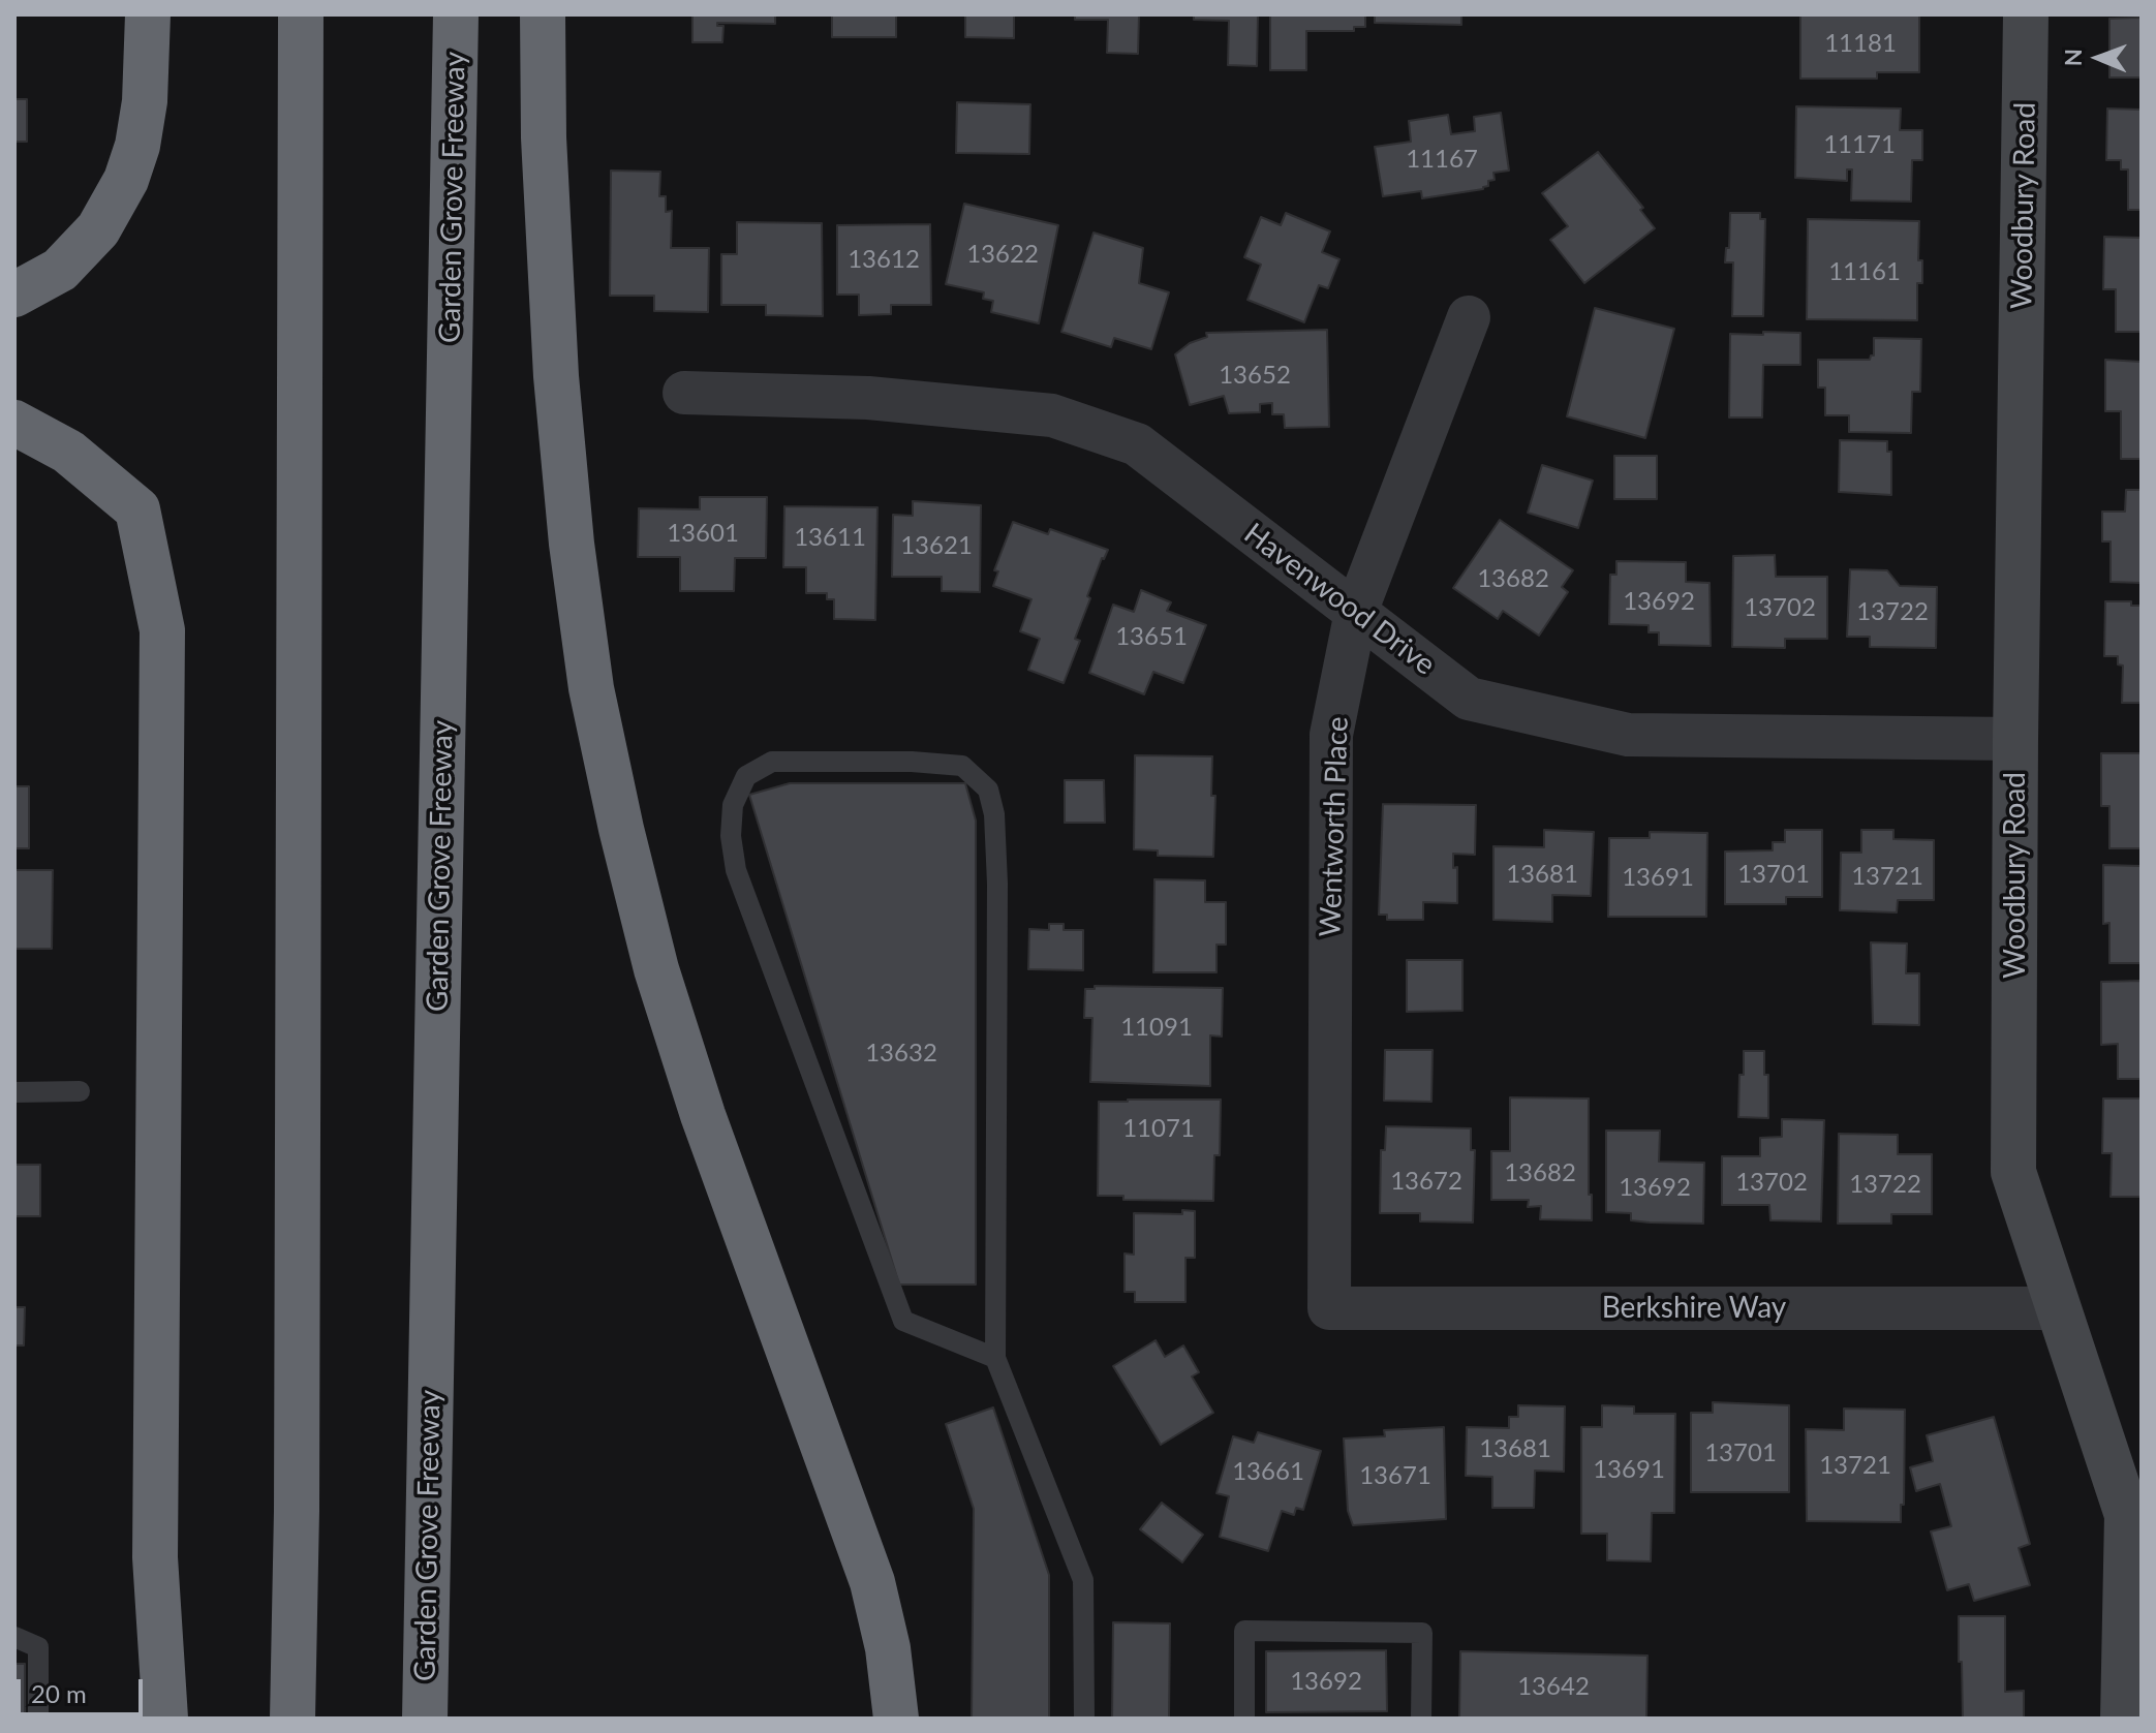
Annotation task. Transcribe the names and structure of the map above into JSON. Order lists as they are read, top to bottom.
{
  "streets": {
    "highway": ["Garden Grove Freeway"],
    "street": [
      "Woodbury Road",
      "Havenwood Drive",
      "Wentworth Place",
      "Berkshire Way"
    ]
  },
  "crossings": [
    ["Woodbury Road", "Havenwood Drive"],
    ["Woodbury Road", "Berkshire Way"],
    ["Havenwood Drive", "Wentworth Place"],
    ["Wentworth Place", "Berkshire Way"]
  ],
  "house_numbers": [
    "11181",
    "11171",
    "11167",
    "13622",
    "13612",
    "11161",
    "13652",
    "13601",
    "13611",
    "13621",
    "13682",
    "13692",
    "13702",
    "13722",
    "13651",
    "13681",
    "13701",
    "13721",
    "13691",
    "11091",
    "13632",
    "11071",
    "13682",
    "13672",
    "13702",
    "13722",
    "13692",
    "13681",
    "13701",
    "13721",
    "13691",
    "13661",
    "13671",
    "13692",
    "13642"
  ],
  "scale_bar": "20 m",
  "north": "left"
}
